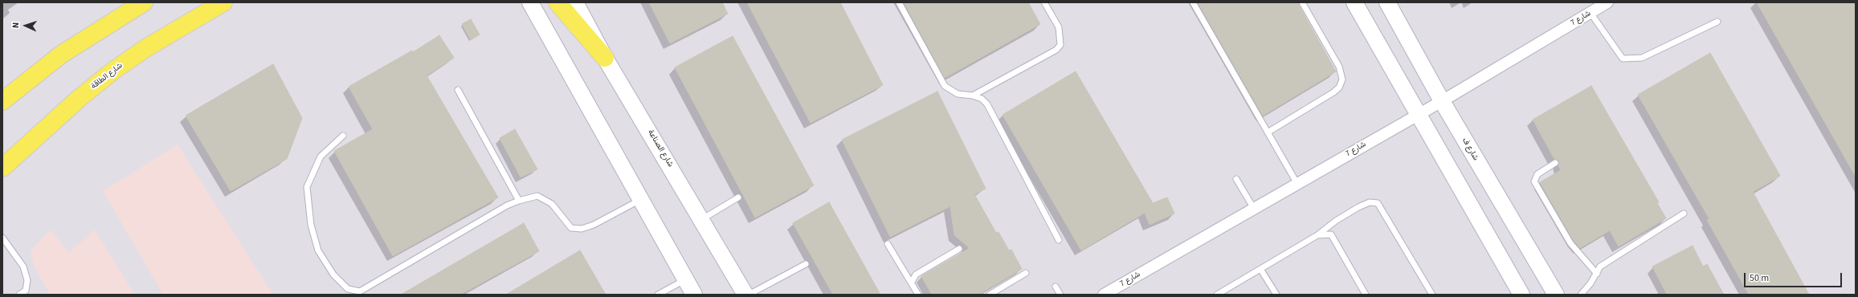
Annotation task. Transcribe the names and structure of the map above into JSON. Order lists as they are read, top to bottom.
{
  "streets": {
    "main road": ["شارع الطاقة"],
    "street": ["شارع 7", "شارع الصناعة", "شارع ف"]
  },
  "crossings": [
    ["شارع 7", "شارع ف"]
  ],
  "scale_bar": "50 m",
  "north": "left"
}
